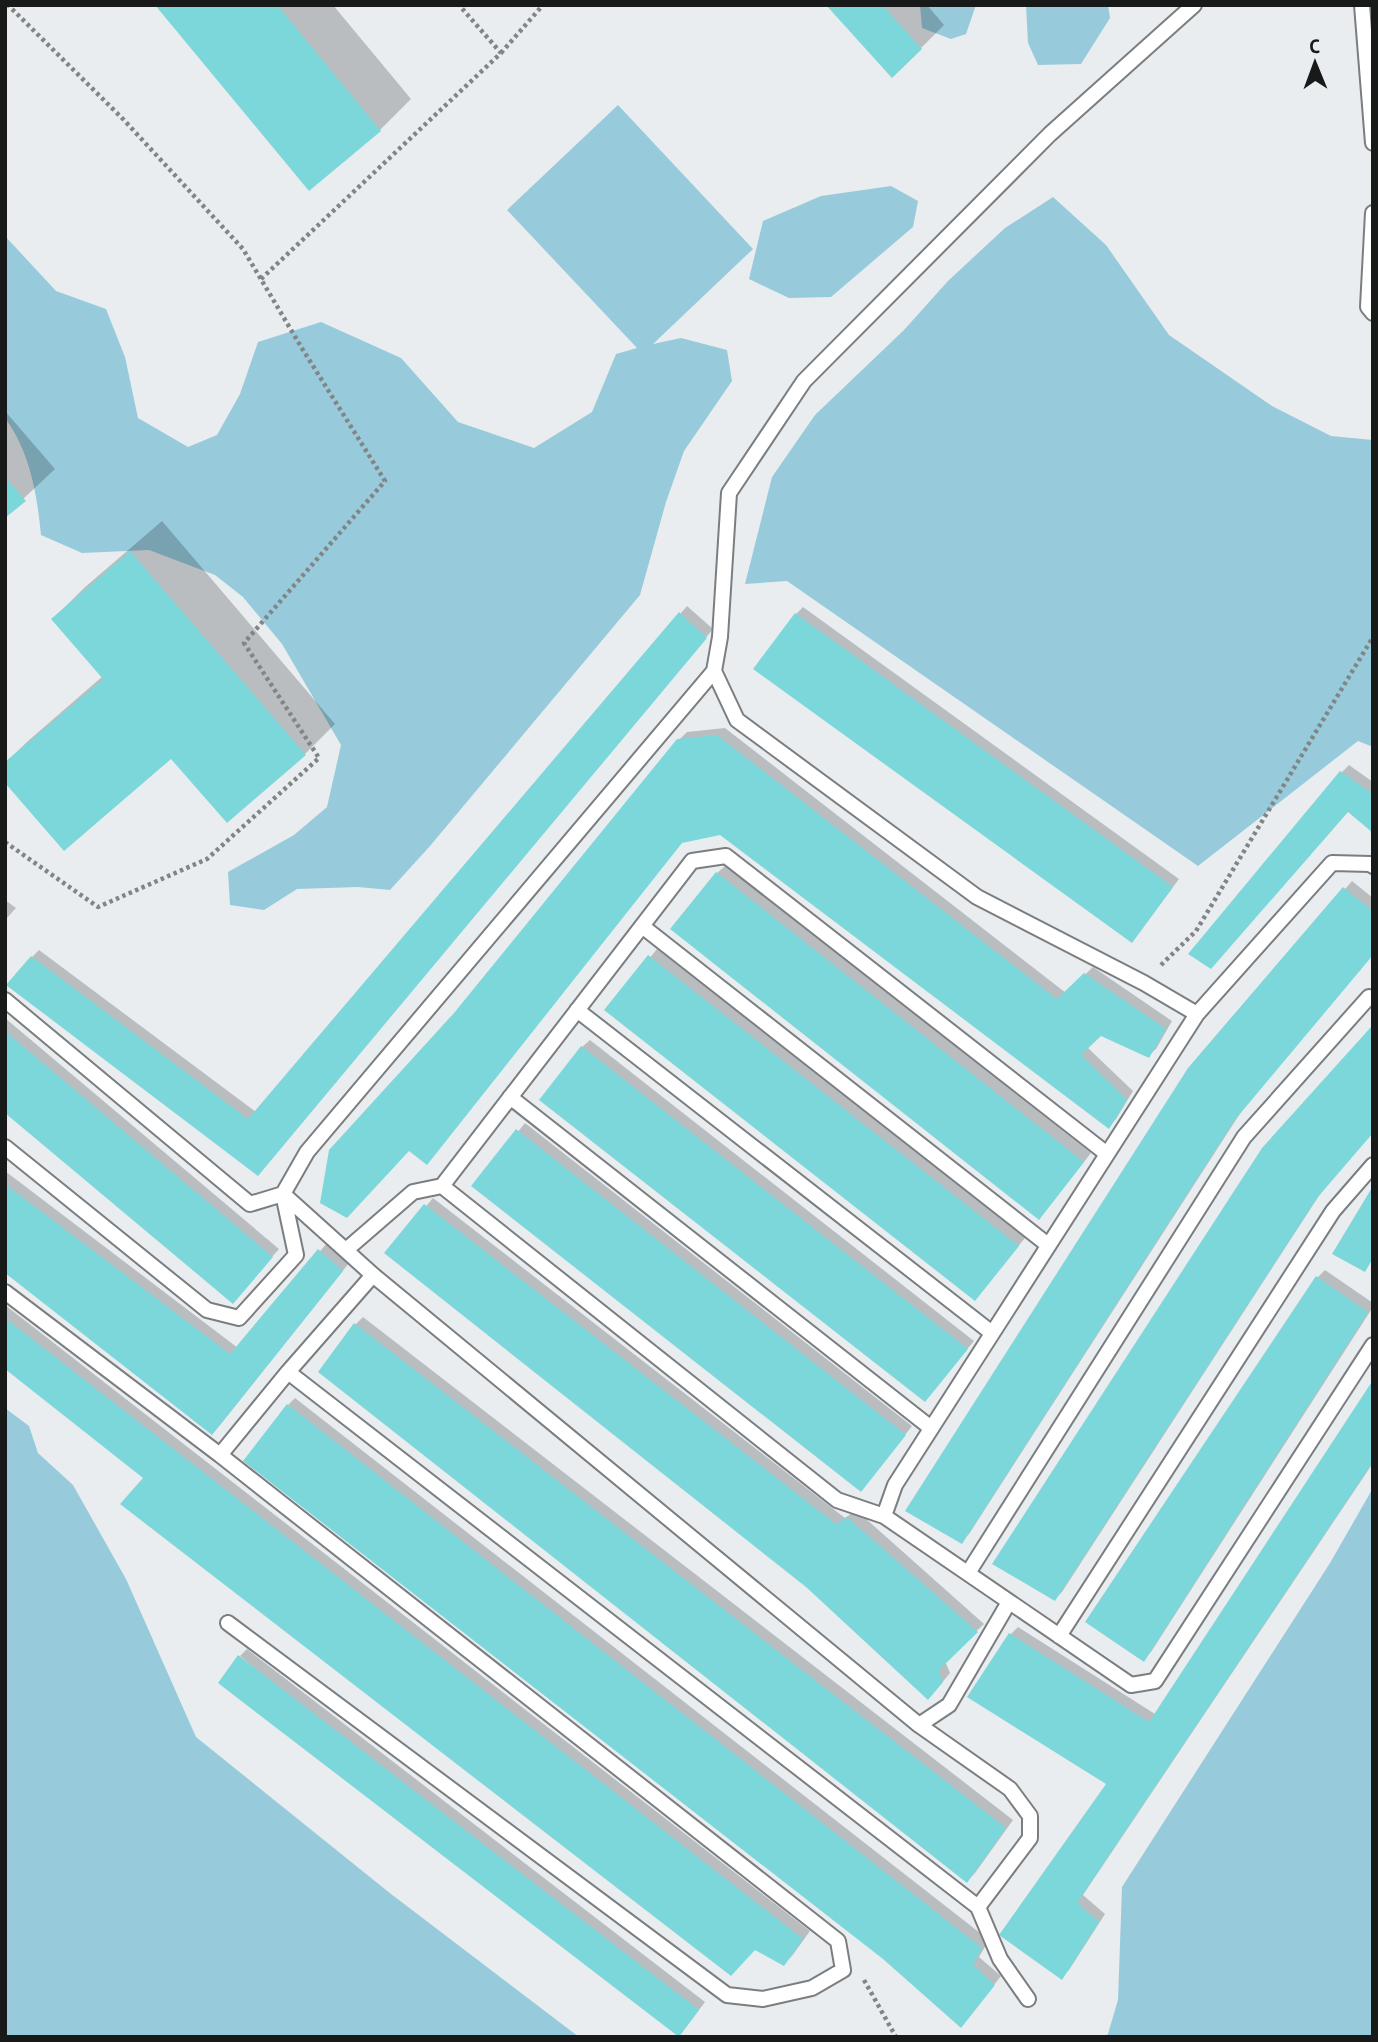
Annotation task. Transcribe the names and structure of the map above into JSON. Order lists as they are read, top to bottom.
{
  "north": "top"
}
